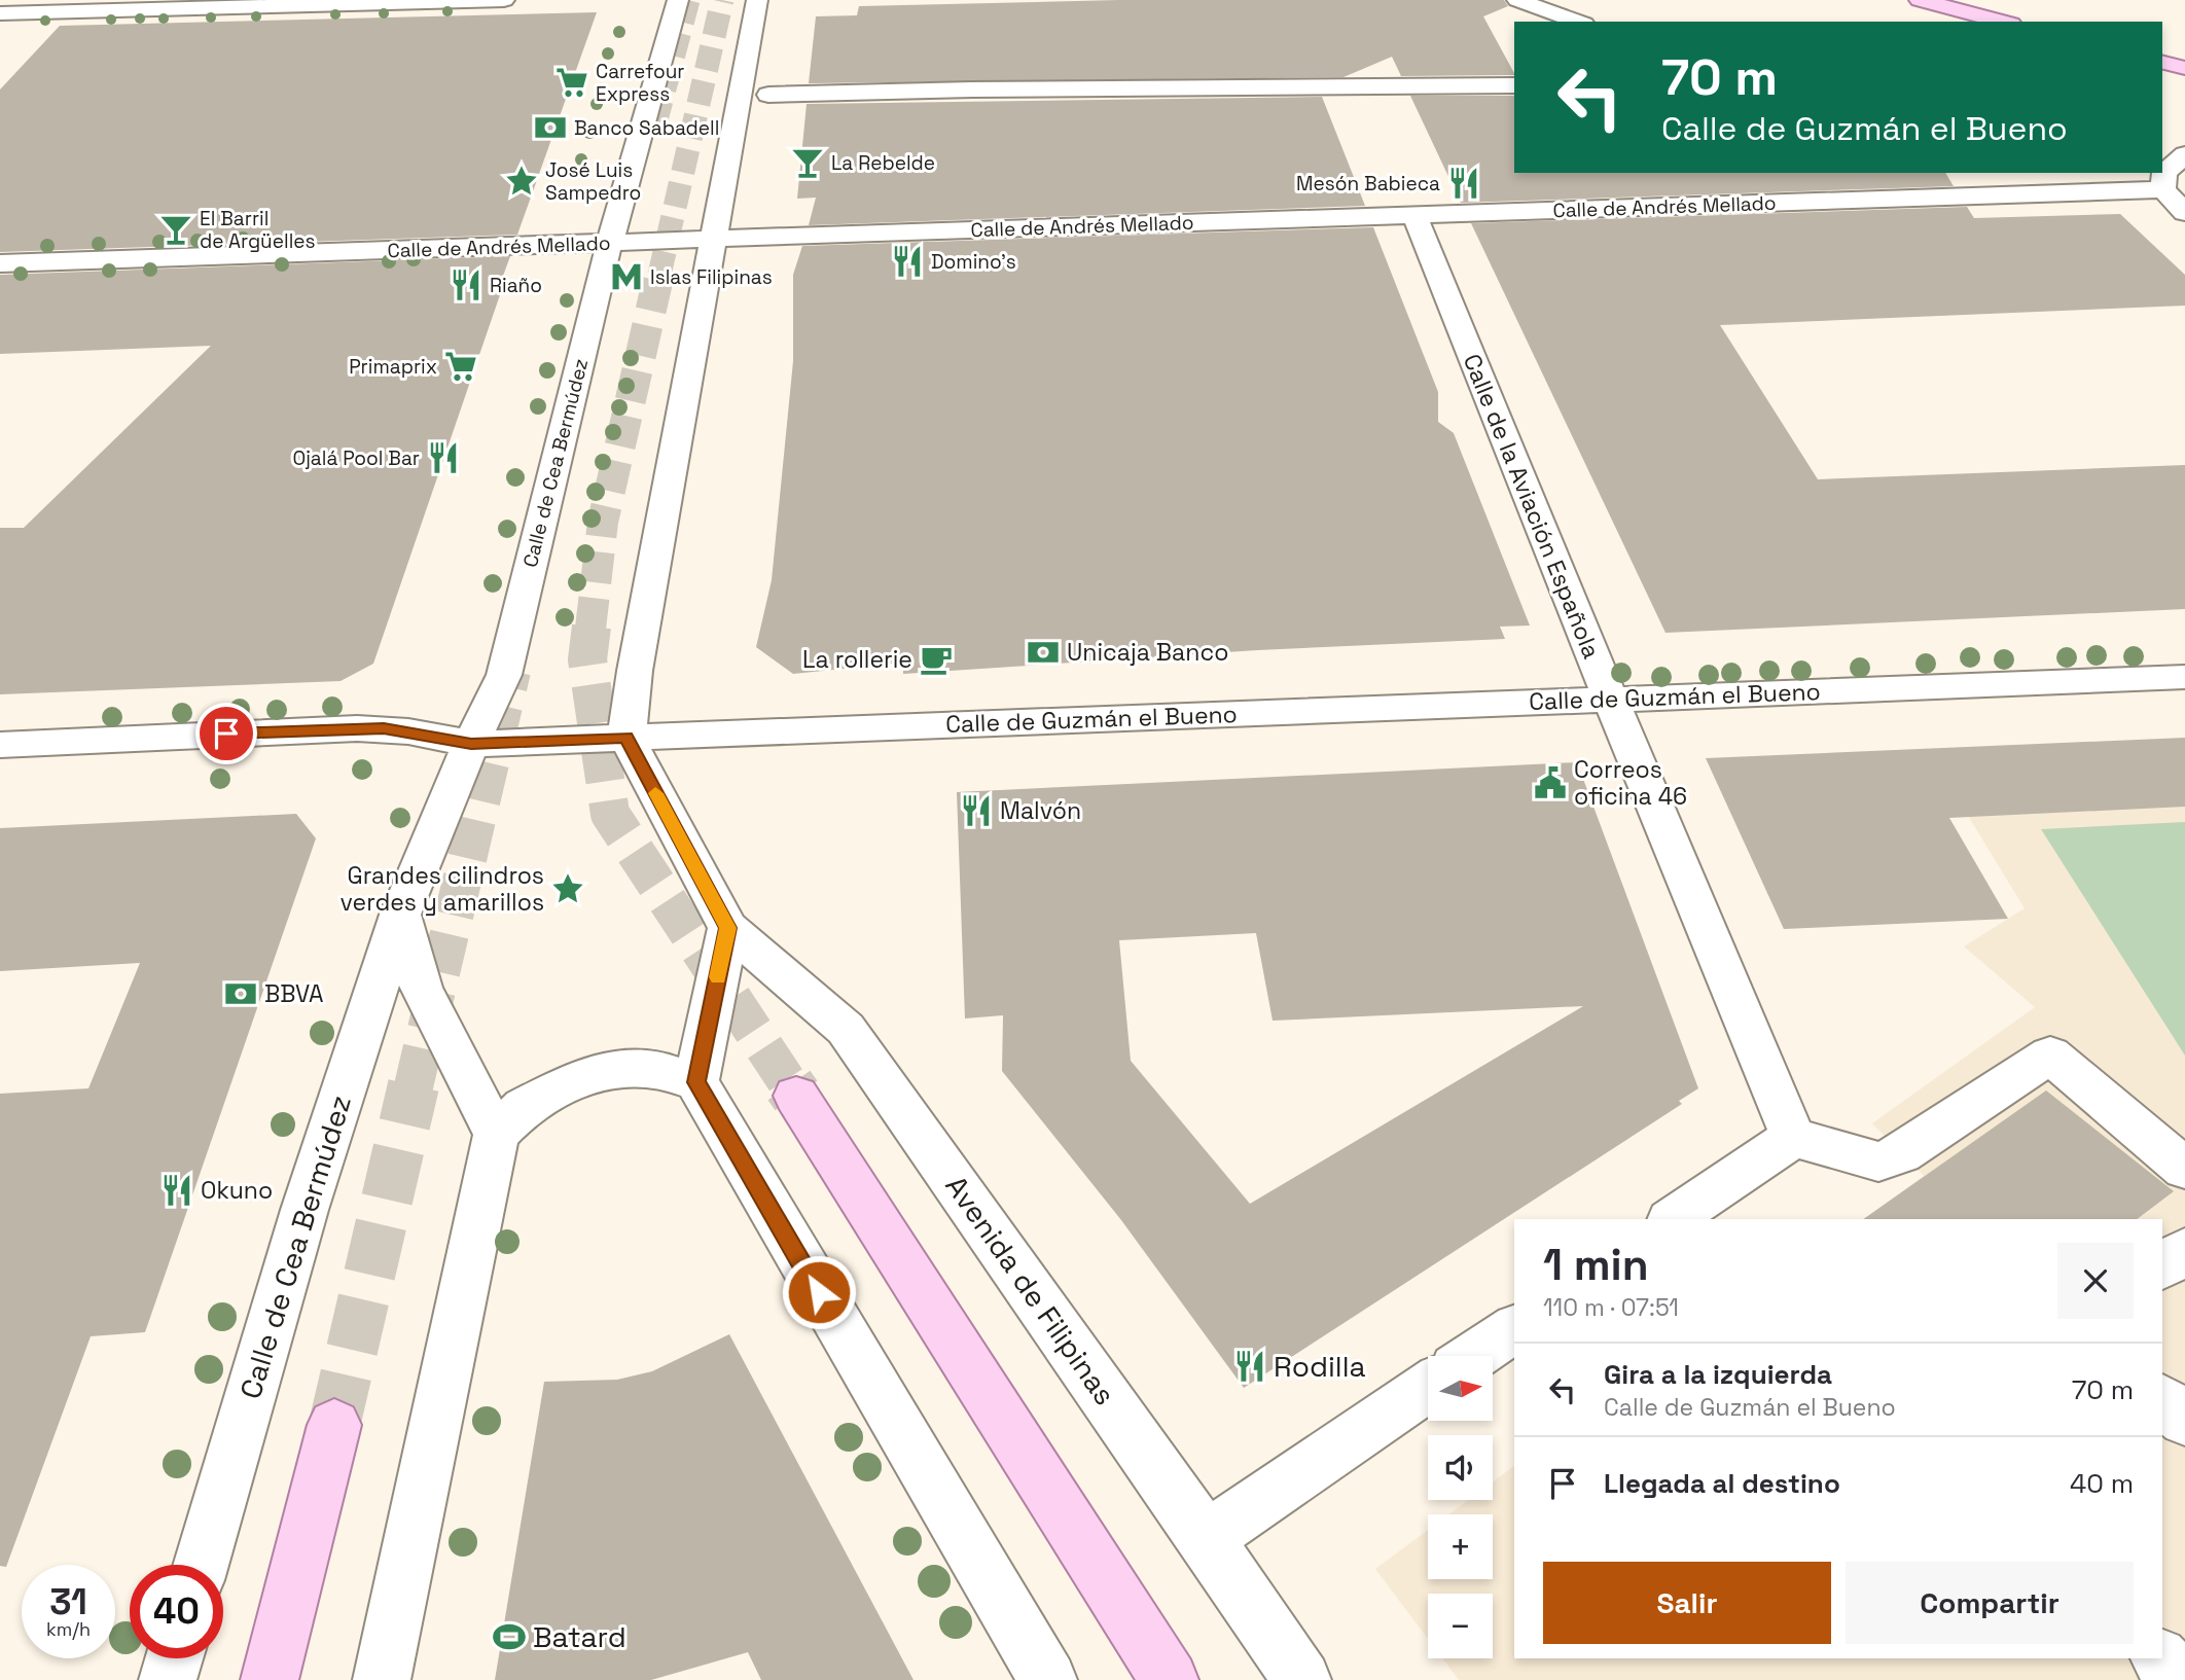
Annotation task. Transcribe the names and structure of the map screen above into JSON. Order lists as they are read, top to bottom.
{
  "streets": {
    "street": [
      "Calle de Andrés Mellado",
      "Calle de Cea Bermúdez",
      "Calle de la Aviación Española",
      "Calle de Guzmán el Bueno",
      "Avenida de Filipinas"
    ]
  },
  "crossings": [
    ["Calle de Andrés Mellado", "Calle de Cea Bermúdez"],
    ["Calle de Andrés Mellado", "Calle de la Aviación Española"],
    ["Calle de Cea Bermúdez", "Calle de Guzmán el Bueno"],
    ["Calle de la Aviación Española", "Calle de Guzmán el Bueno"],
    ["Calle de Guzmán el Bueno", "Avenida de Filipinas"]
  ],
  "places": {
    "supermarket": ["Carrefour Express", "Primaprix"],
    "bank": ["Banco Sabadell", "Unicaja Banco", "BBVA"],
    "bar": ["La Rebelde", "El Barril de Argüelles"],
    "place": ["José Luis Sampedro", "Grandes cilindros verdes y amarillos"],
    "restaurant": [
      "Mesón Babieca",
      "Domino's",
      "Riaño",
      "Ojalá Pool Bar",
      "Malvón",
      "Okuno",
      "Rodilla"
    ],
    "metro station": ["Islas Filipinas"],
    "cafe": ["La rollerie"],
    "public building": ["Correos oficina 46"],
    "sports": ["Batard"]
  },
  "north": "right",
  "page": {
    "turn": ["70 m", "Calle de Guzmán el Bueno"],
    "heading": ["1 min", "110 m · 07:51"],
    "list": [
      {
        "name": "Gira a la izquierda",
        "note": "Calle de Guzmán el Bueno",
        "value": "70 m"
      },
      {
        "name": "Llegada al destino",
        "value": "40 m"
      }
    ],
    "map_buttons": ["+", "−"],
    "buttons": ["Salir", "Compartir"],
    "speed": "31 km/h",
    "limit": "40"
  }
}
